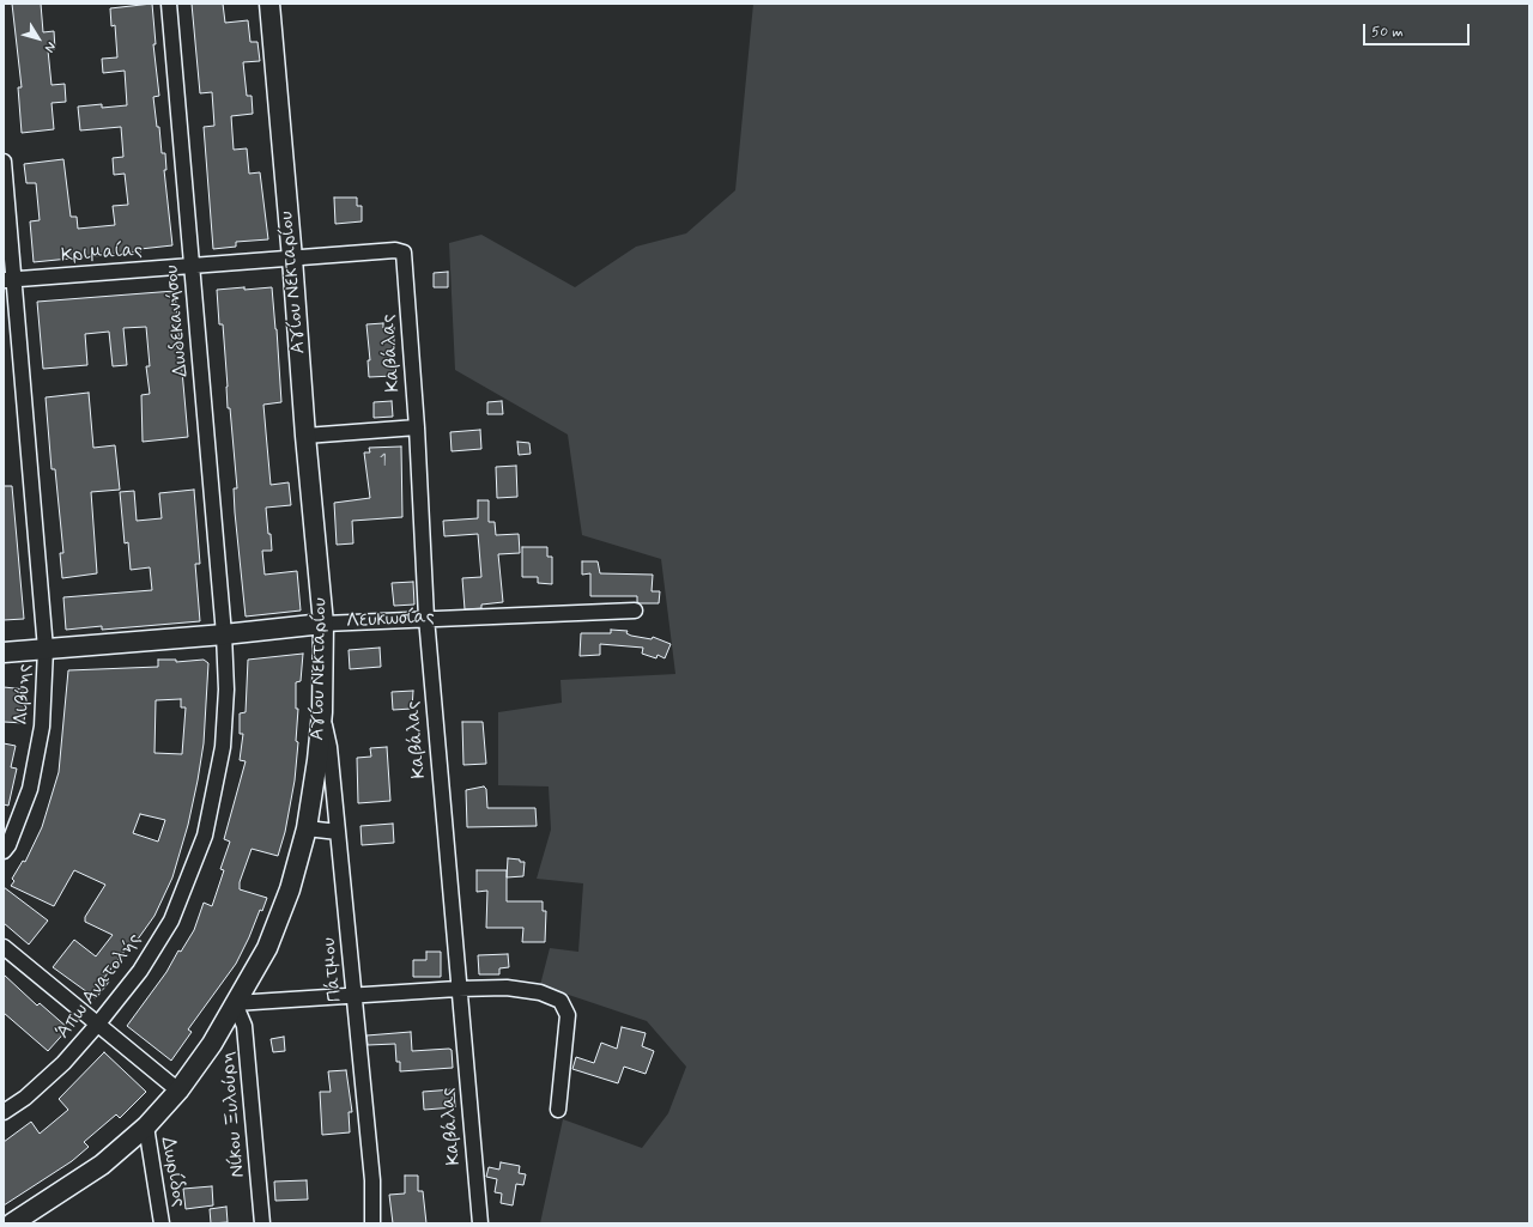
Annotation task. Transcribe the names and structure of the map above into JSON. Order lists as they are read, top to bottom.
{
  "streets": {
    "street": [
      "Κριμαίας",
      "Αγίου Νεκταρίου",
      "Δωδεκανήσου",
      "Καβάλας",
      "Λευκωσίας",
      "Λιβύης",
      "Πάτμου",
      "Άπω Ανατολής",
      "Νίκου Ξυλούρη",
      "Δωρίδος"
    ]
  },
  "crossings": [
    ["Κριμαίας", "Αγίου Νεκταρίου"],
    ["Κριμαίας", "Δωδεκανήσου"],
    ["Κριμαίας", "Καβάλας"],
    ["Κριμαίας", "Λιβύης"],
    ["Αγίου Νεκταρίου", "Λευκωσίας"],
    ["Αγίου Νεκταρίου", "Πάτμου"],
    ["Αγίου Νεκταρίου", "Νίκου Ξυλούρη"],
    ["Αγίου Νεκταρίου", "Δωρίδος"],
    ["Δωδεκανήσου", "Λευκωσίας"],
    ["Δωδεκανήσου", "Άπω Ανατολής"],
    ["Καβάλας", "Λευκωσίας"],
    ["Λευκωσίας", "Λιβύης"],
    ["Λευκωσίας", "Άπω Ανατολής"]
  ],
  "house_numbers": ["1"],
  "scale_bar": "50 m",
  "north": "bottom right"
}
